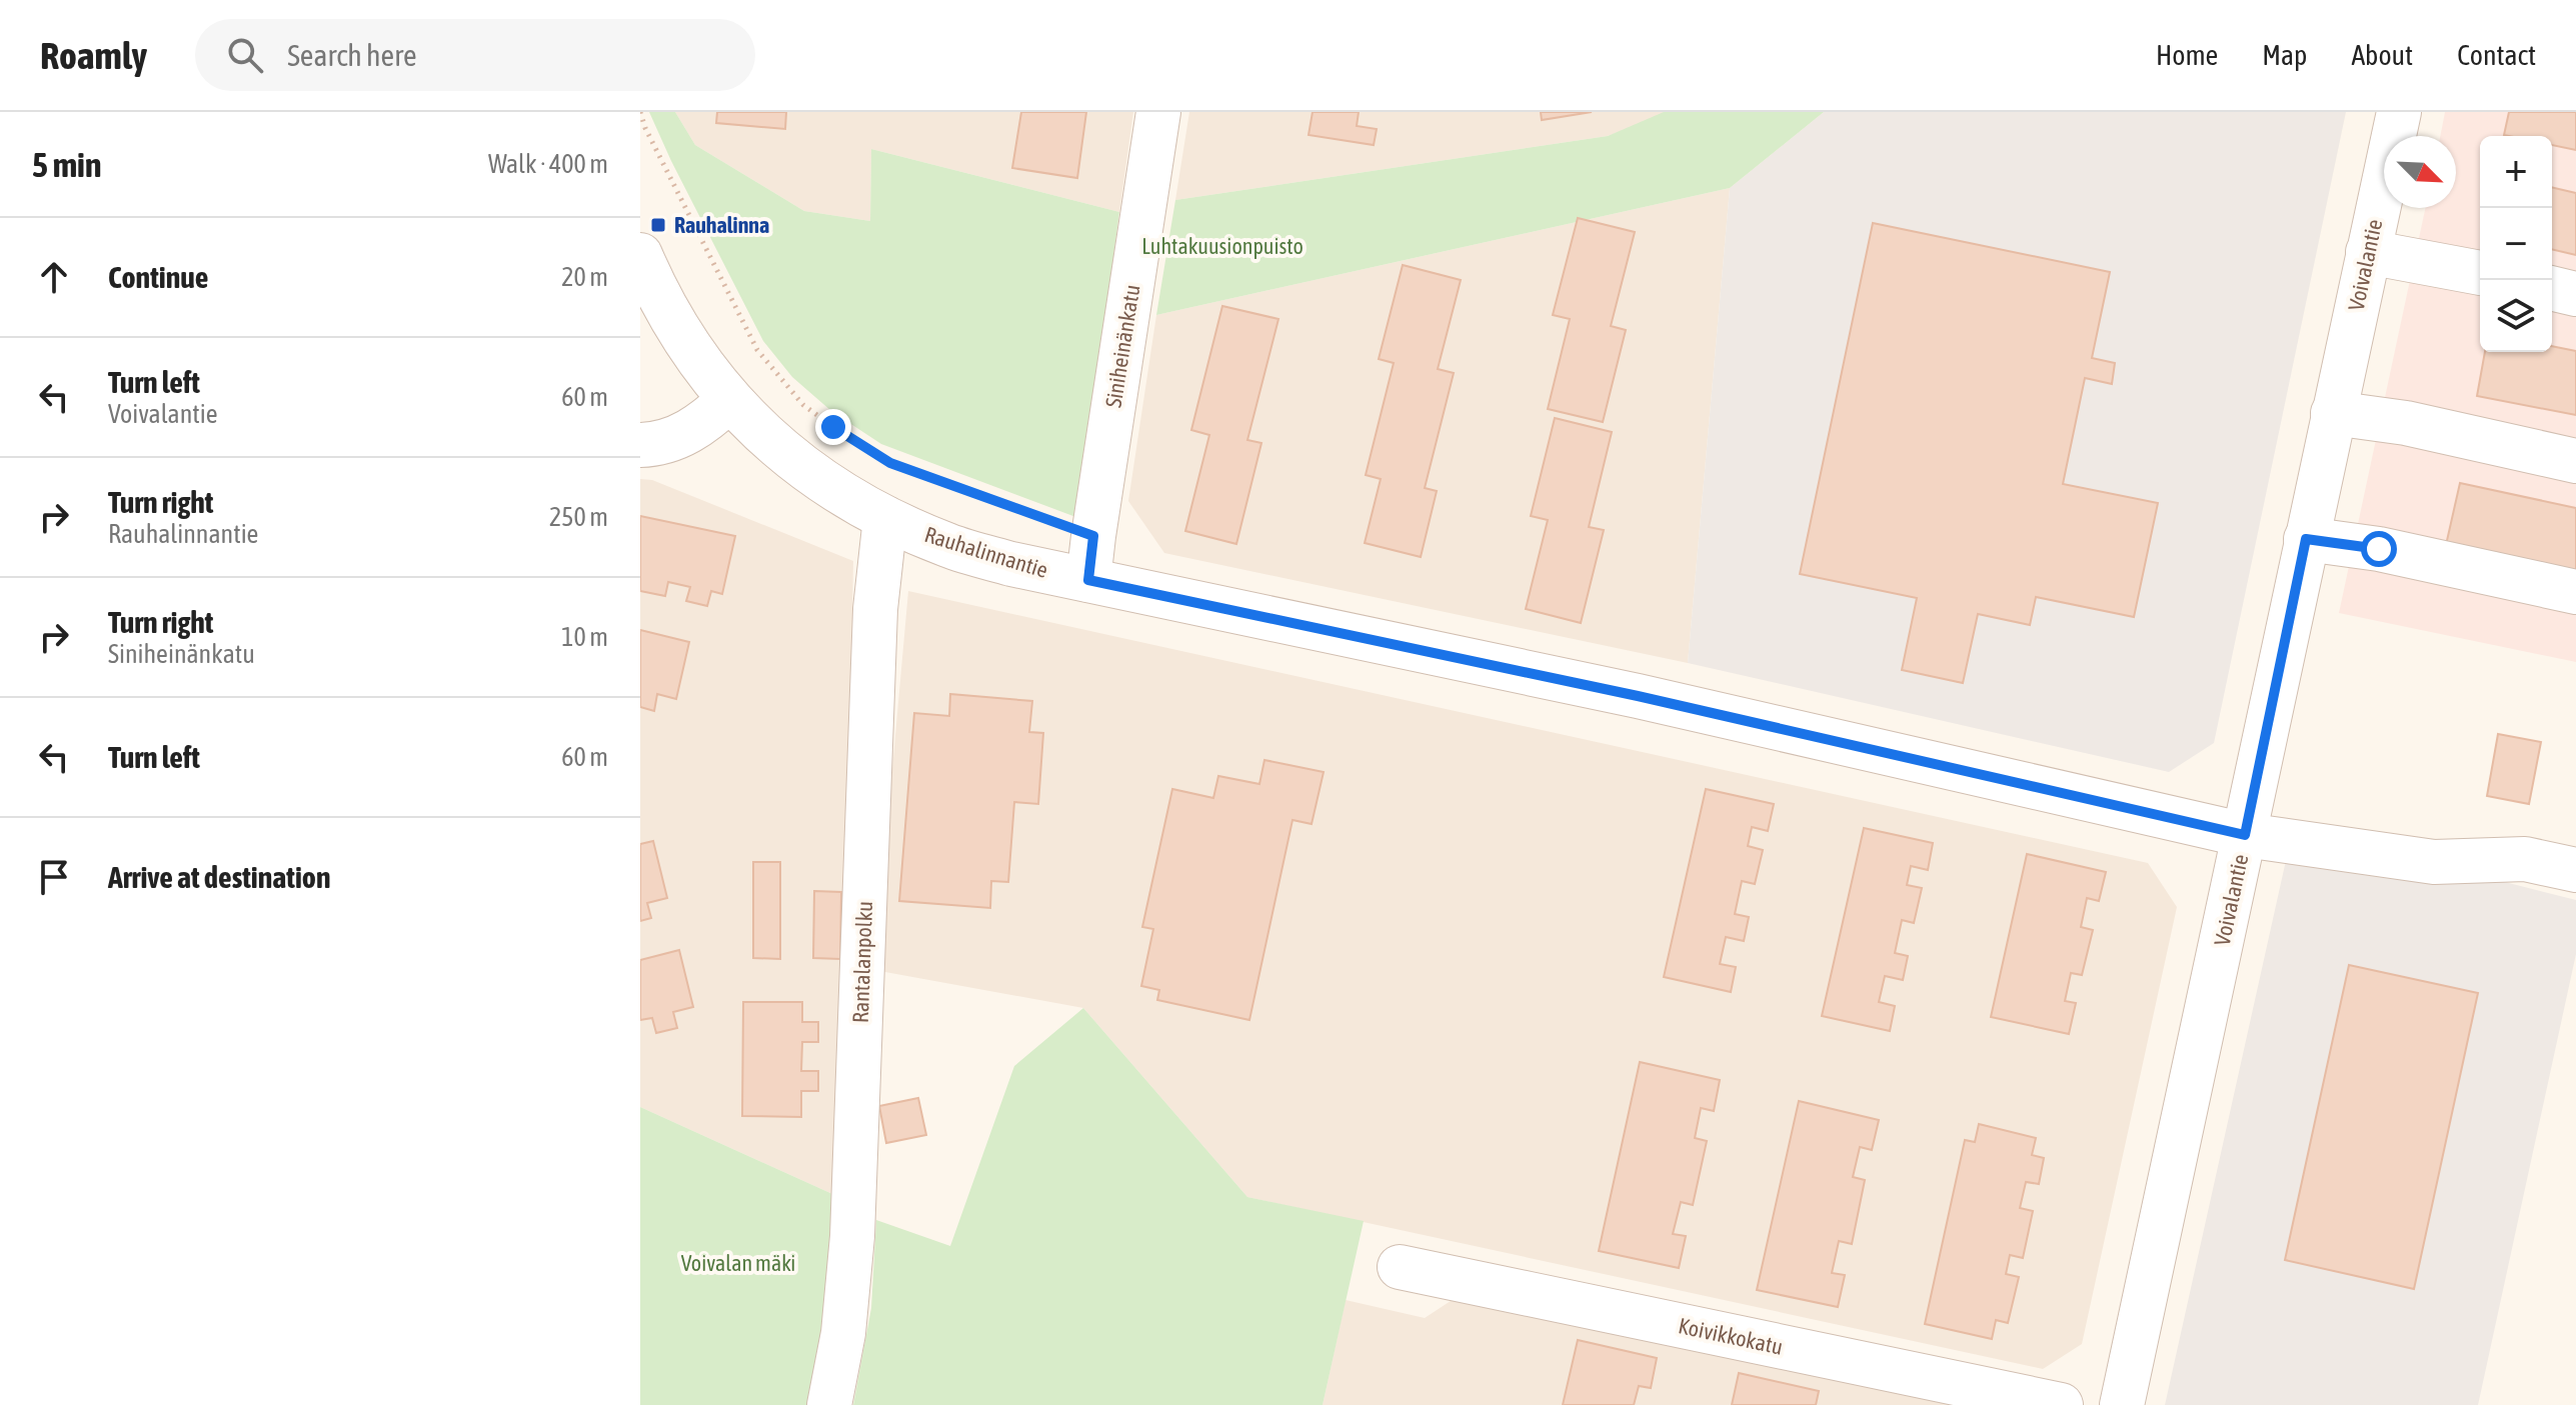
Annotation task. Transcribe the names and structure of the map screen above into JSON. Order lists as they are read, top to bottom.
{
  "streets": {
    "street": [
      "Voivalantie",
      "Siniheinänkatu",
      "Rauhalinnantie",
      "Rantalanpolku",
      "Koivikkokatu"
    ]
  },
  "crossings": [
    ["Voivalantie", "Rauhalinnantie"],
    ["Siniheinänkatu", "Rauhalinnantie"],
    ["Rauhalinnantie", "Rantalanpolku"]
  ],
  "parks": ["Luhtakuusionpuisto", "Voivalan mäki"],
  "places": {
    "transit": ["Rauhalinna"]
  },
  "north": "bottom right",
  "page": {
    "header": "Roamly",
    "search": "Search here",
    "nav": [
      "Home",
      "Map",
      "About",
      "Contact"
    ],
    "heading": ["5 min", "Walk · 400 m"],
    "map_buttons": ["+", "−"],
    "list": [
      ["Continue", "20 m"],
      ["Turn left", "Voivalantie", "60 m"],
      ["Turn right", "Rauhalinnantie", "250 m"],
      ["Turn right", "Siniheinänkatu", "10 m"],
      ["Turn left", "60 m"],
      "Arrive at destination"
    ]
  }
}
